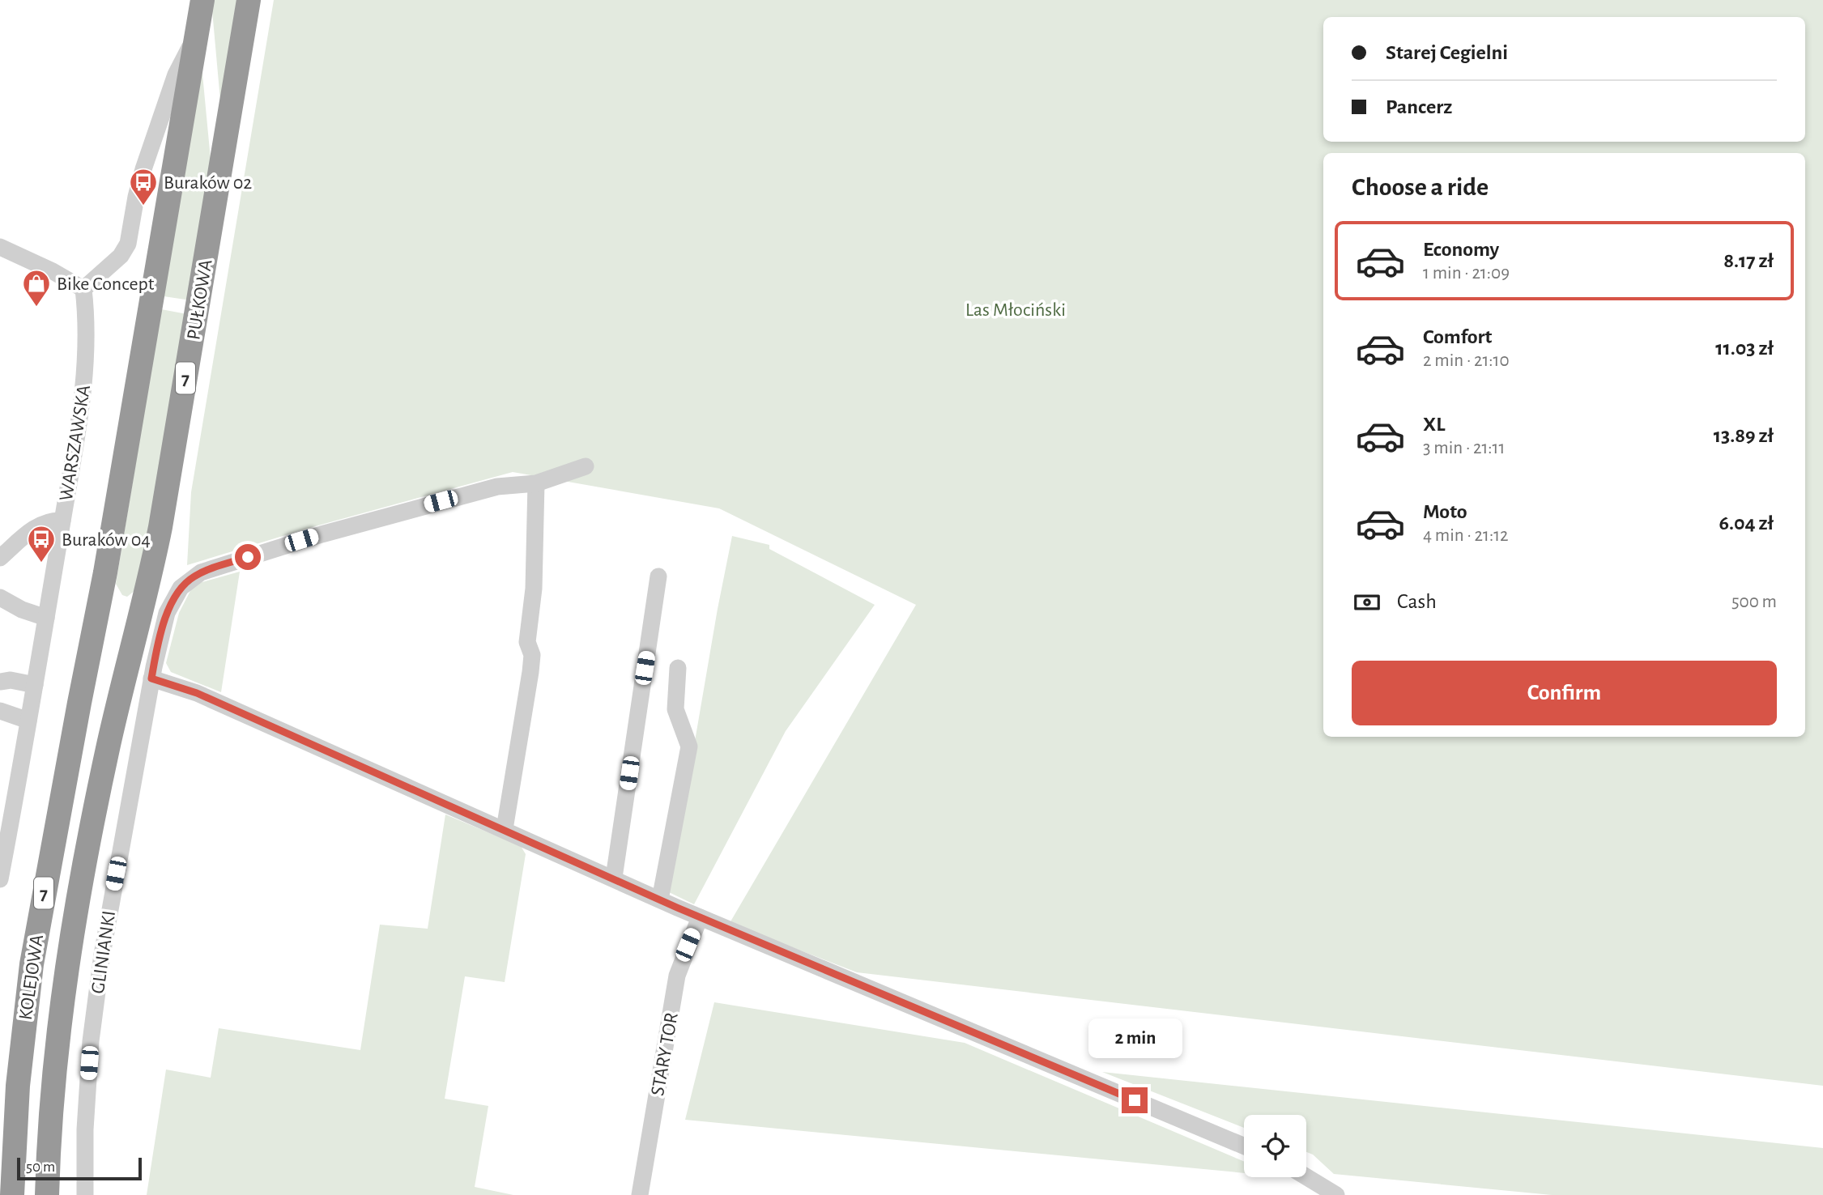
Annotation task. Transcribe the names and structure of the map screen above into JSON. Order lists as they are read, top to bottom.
{
  "streets": {
    "highway": ["PUŁKOWA", "7", "KOLEJOWA"],
    "street": ["WARSZAWSKA", "GLINIANKI", "STARY TOR"]
  },
  "crossings": [
    ["PUŁKOWA", "KOLEJOWA"],
    ["7", "KOLEJOWA"]
  ],
  "parks": ["Las Młociński"],
  "places": {
    "bus stop": ["Buraków 02", "Buraków 04"],
    "shop": ["Bike Concept"]
  },
  "scale_bar": "50 m",
  "page": {
    "banner": ["Starej Cegielni", "Pancerz"],
    "heading": "Choose a ride",
    "list": [
      {
        "name": "Economy",
        "note": "1 min · 21:09",
        "value": "8.17 zł"
      },
      {
        "name": "Comfort",
        "note": "2 min · 21:10",
        "value": "11.03 zł"
      },
      {
        "name": "XL",
        "note": "3 min · 21:11",
        "value": "13.89 zł"
      },
      {
        "name": "Moto",
        "note": "4 min · 21:12",
        "value": "6.04 zł"
      }
    ],
    "pay": ["Cash", "500 m"],
    "buttons": "Confirm",
    "bubble": "2 min",
    "scale": "50 m"
  }
}
